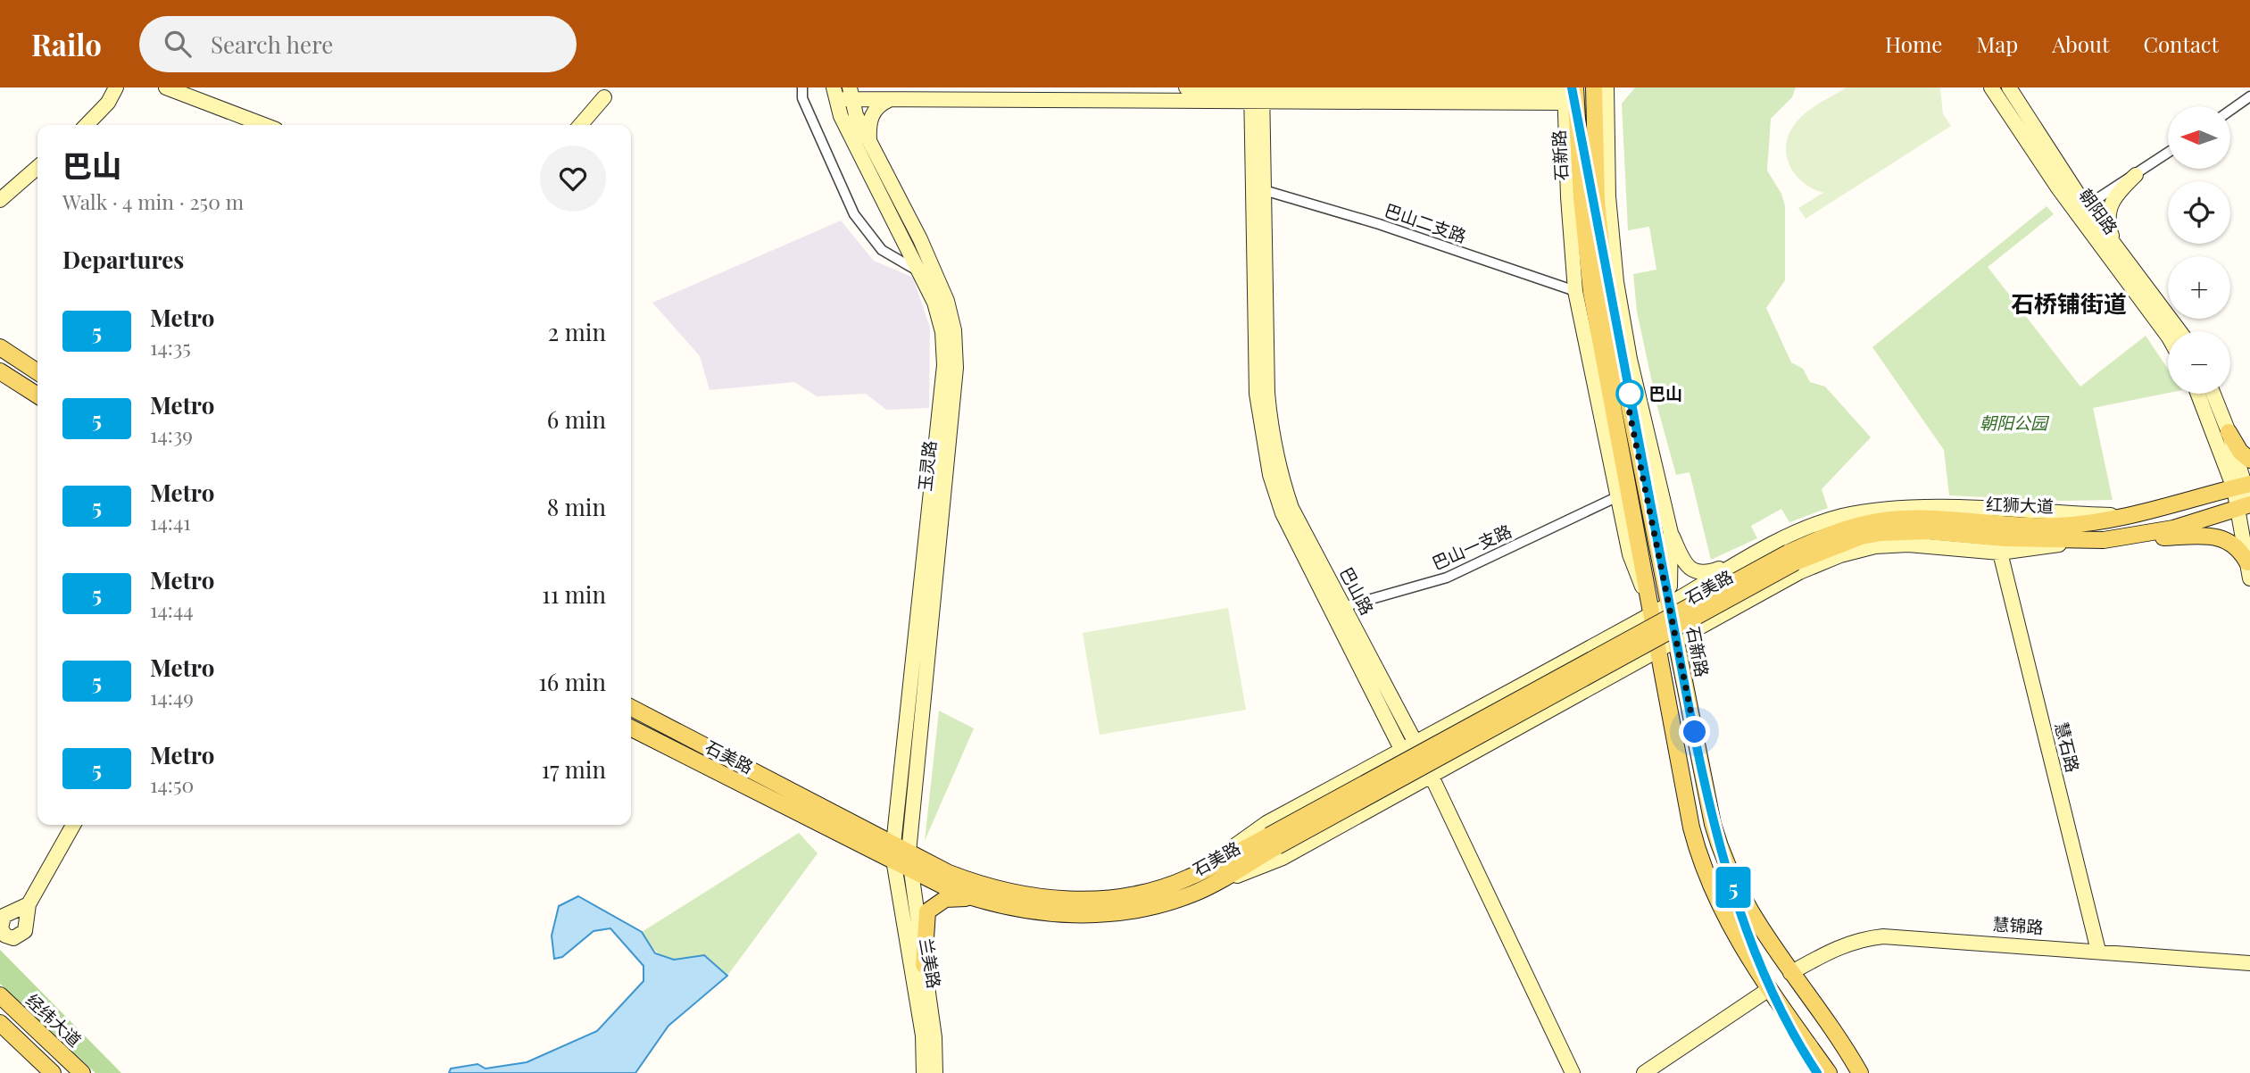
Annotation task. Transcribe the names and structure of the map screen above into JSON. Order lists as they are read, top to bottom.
{
  "streets": {
    "main road": [
      "石新路",
      "红狮大道",
      "石美路",
      "经纬大道"
    ],
    "street": [
      "朝阳路",
      "巴山二支路",
      "玉灵路",
      "巴山一支路",
      "巴山路",
      "慧石路",
      "慧锦路",
      "兰美路"
    ]
  },
  "crossings": [
    ["石新路", "慧锦路"],
    ["巴山二支路", "巴山路"],
    ["玉灵路", "石美路"],
    ["玉灵路", "兰美路"],
    ["红狮大道", "石美路"],
    ["巴山一支路", "巴山路"],
    ["石美路", "兰美路"],
    ["慧石路", "慧锦路"]
  ],
  "districts": ["石桥铺街道"],
  "parks": ["朝阳公园"],
  "places": ["巴山"],
  "lines": ["metro line 5"],
  "north": "left",
  "page": {
    "header": "Railo",
    "search": "Search here",
    "nav": [
      "Home",
      "Map",
      "About",
      "Contact"
    ],
    "on_map": "5",
    "map_buttons": ["+", "−"],
    "heading": [
      ["巴山", "Walk · 4 min · 250 m"],
      "Departures"
    ],
    "list": [
      {
        "mark": "5",
        "name": "Metro",
        "note": "14:35",
        "value": "2 min"
      },
      {
        "mark": "5",
        "name": "Metro",
        "note": "14:39",
        "value": "6 min"
      },
      {
        "mark": "5",
        "name": "Metro",
        "note": "14:41",
        "value": "8 min"
      },
      {
        "mark": "5",
        "name": "Metro",
        "note": "14:44",
        "value": "11 min"
      },
      {
        "mark": "5",
        "name": "Metro",
        "note": "14:49",
        "value": "16 min"
      },
      {
        "mark": "5",
        "name": "Metro",
        "note": "14:50",
        "value": "17 min"
      }
    ]
  }
}
